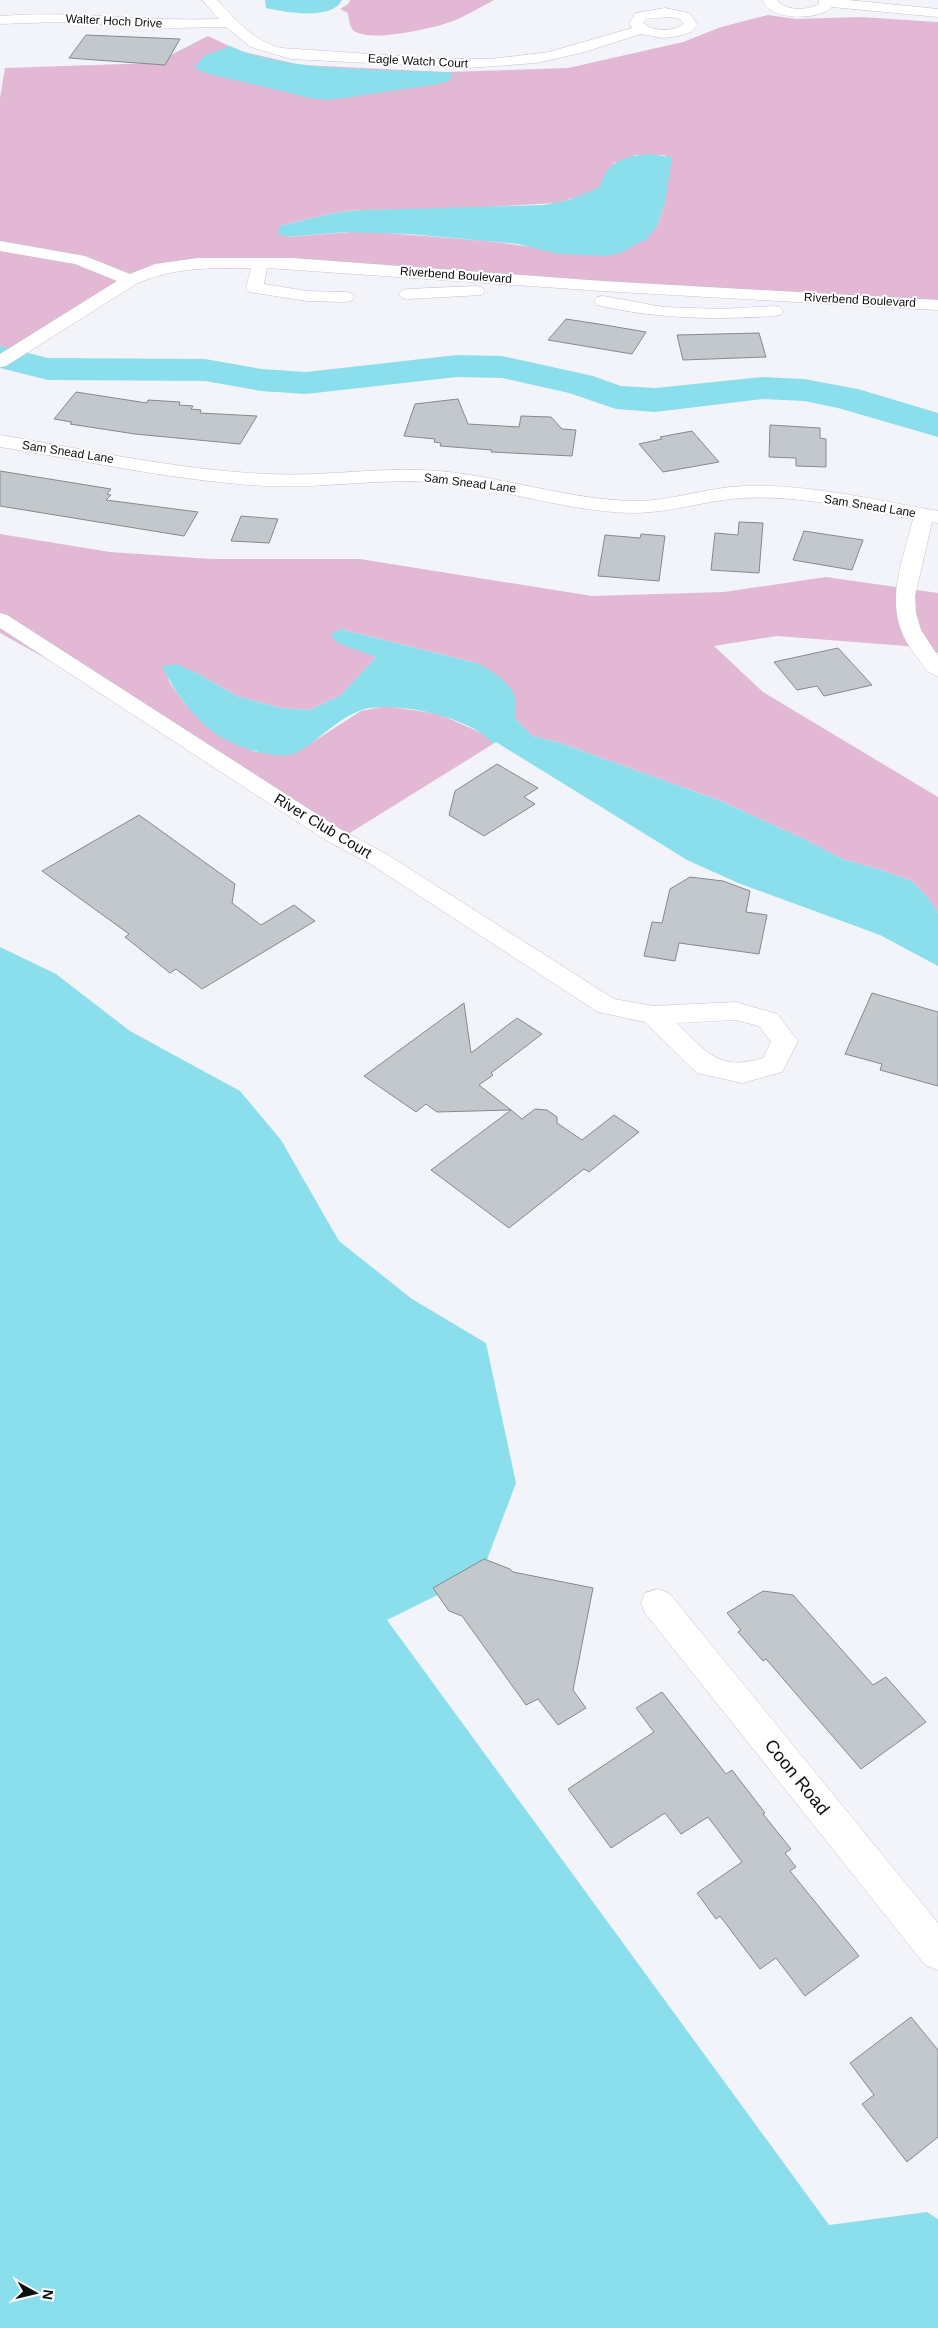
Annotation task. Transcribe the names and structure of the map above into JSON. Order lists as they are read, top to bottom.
{
  "streets": {
    "street": [
      "Walter Hoch Drive",
      "Eagle Watch Court",
      "Riverbend Boulevard",
      "Sam Snead Lane",
      "River Club Court",
      "Coon Road"
    ]
  },
  "crossings": [
    ["Walter Hoch Drive", "Eagle Watch Court"]
  ],
  "north": "right"
}
